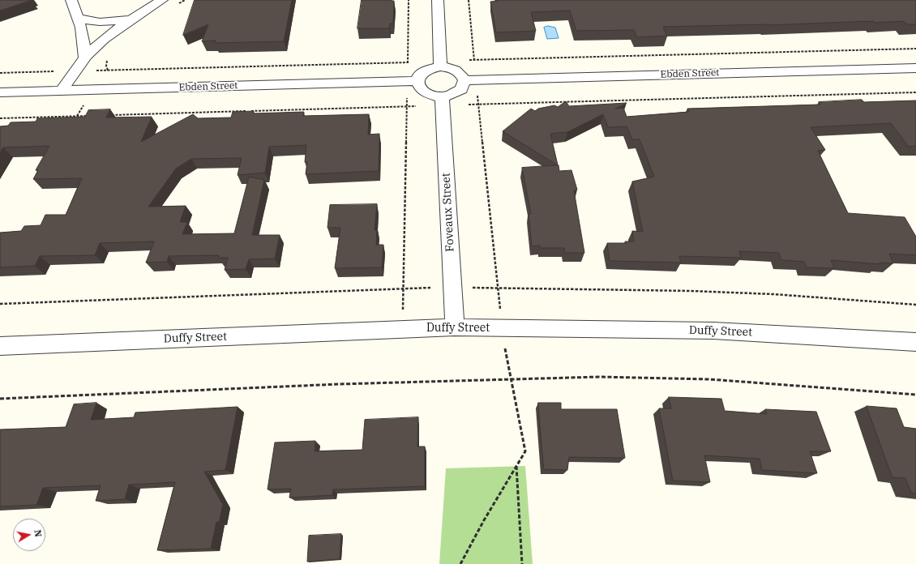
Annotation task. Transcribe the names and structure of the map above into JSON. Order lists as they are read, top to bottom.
{
  "streets": {
    "street": ["Ebden Street", "Foveaux Street", "Duffy Street"]
  },
  "crossings": [
    ["Ebden Street", "Foveaux Street"],
    ["Foveaux Street", "Duffy Street"]
  ],
  "north": "right"
}
